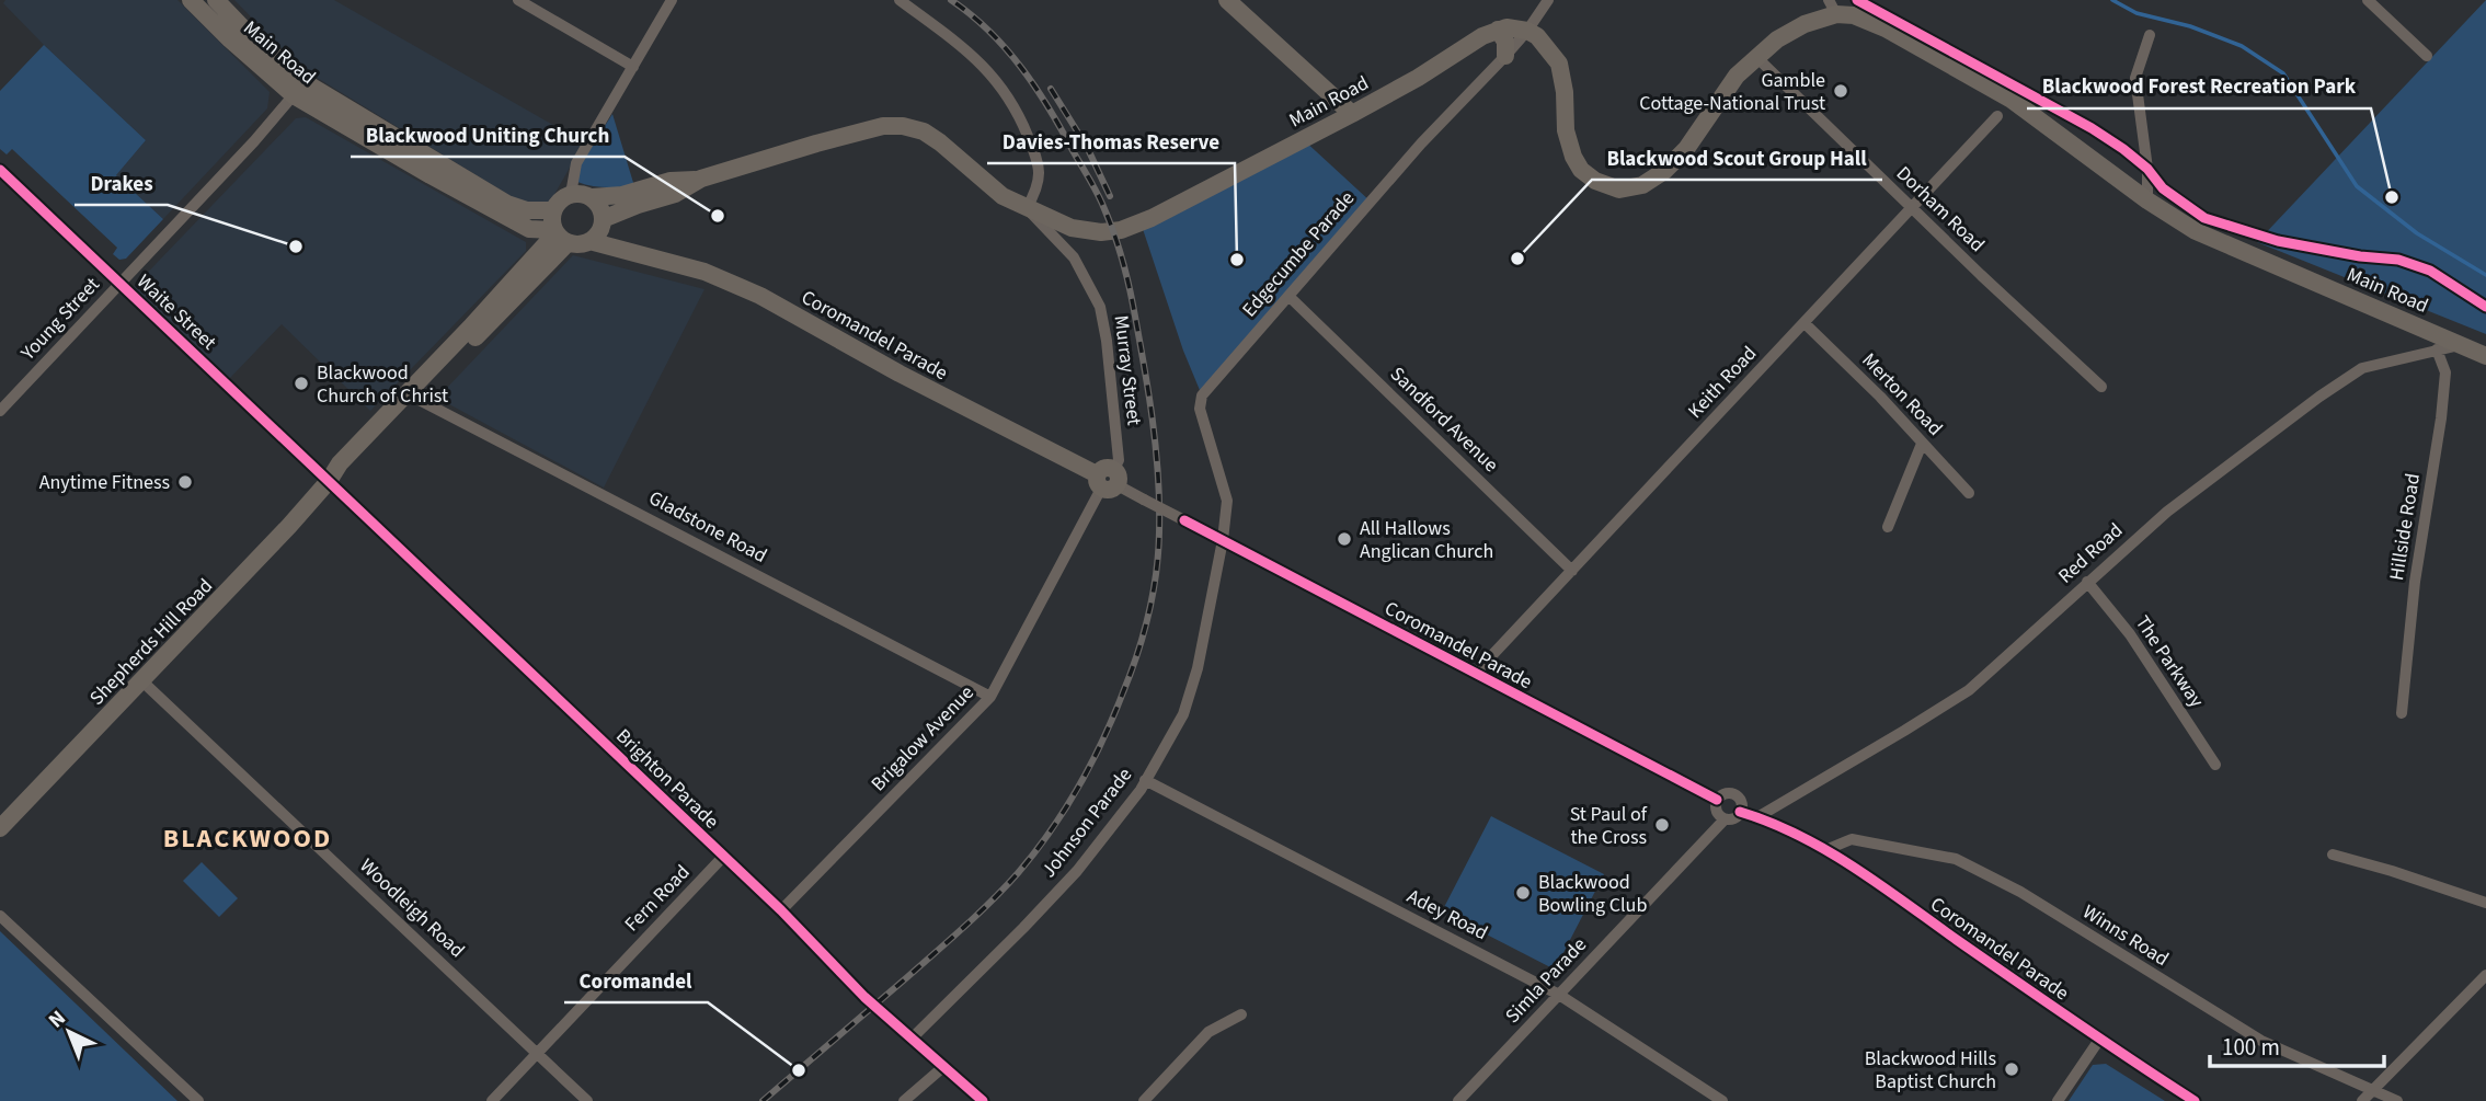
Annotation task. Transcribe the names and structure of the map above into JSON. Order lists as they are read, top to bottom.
{
  "streets": {
    "main road": ["Main Road", "Coromandel Parade", "Shepherds Hill Road"],
    "street": [
      "Dorham Road",
      "Edgecumbe Parade",
      "Waite Street",
      "Young Street",
      "Murray Street",
      "Keith Road",
      "Merton Road",
      "Sandford Avenue",
      "Gladstone Road",
      "Hillside Road",
      "Red Road",
      "The Parkway",
      "Brigalow Avenue",
      "Brighton Parade",
      "Johnson Parade",
      "Fern Road",
      "Woodleigh Road",
      "Adey Road",
      "Winns Road",
      "Simla Parade"
    ]
  },
  "crossings": [
    ["Main Road", "Dorham Road"],
    ["Main Road", "Edgecumbe Parade"],
    ["Main Road", "Young Street"],
    ["Main Road", "Coromandel Parade"],
    ["Main Road", "Murray Street"],
    ["Main Road", "Red Road"],
    ["Main Road", "Shepherds Hill Road"],
    ["Dorham Road", "Keith Road"],
    ["Edgecumbe Parade", "Coromandel Parade"],
    ["Edgecumbe Parade", "Sandford Avenue"],
    ["Edgecumbe Parade", "Johnson Parade"],
    ["Waite Street", "Young Street"],
    ["Waite Street", "Shepherds Hill Road"],
    ["Waite Street", "Brighton Parade"],
    ["Coromandel Parade", "Murray Street"],
    ["Coromandel Parade", "Keith Road"],
    ["Coromandel Parade", "Red Road"],
    ["Coromandel Parade", "Shepherds Hill Road"],
    ["Coromandel Parade", "Brigalow Avenue"],
    ["Coromandel Parade", "Johnson Parade"],
    ["Coromandel Parade", "Winns Road"],
    ["Coromandel Parade", "Simla Parade"],
    ["Murray Street", "Brigalow Avenue"],
    ["Keith Road", "Merton Road"],
    ["Keith Road", "Sandford Avenue"],
    ["Gladstone Road", "Shepherds Hill Road"],
    ["Gladstone Road", "Brigalow Avenue"],
    ["Hillside Road", "Red Road"],
    ["Red Road", "The Parkway"],
    ["Shepherds Hill Road", "Brighton Parade"],
    ["Shepherds Hill Road", "Woodleigh Road"],
    ["Brigalow Avenue", "Brighton Parade"],
    ["Brighton Parade", "Johnson Parade"],
    ["Brighton Parade", "Fern Road"],
    ["Johnson Parade", "Adey Road"],
    ["Fern Road", "Woodleigh Road"],
    ["Adey Road", "Simla Parade"]
  ],
  "districts": ["BLACKWOOD"],
  "places": [
    "Gamble Cottage-National Trust",
    "Blackwood Forest Recreation Park",
    "Blackwood Uniting Church",
    "Drakes",
    "Blackwood Scout Group Hall",
    "Davies-Thomas Reserve",
    "Blackwood Church of Christ",
    "Anytime Fitness",
    "All Hallows Anglican Church",
    "St Paul of the Cross",
    "Blackwood Bowling Club",
    "Blackwood Hills Baptist Church",
    "Coromandel"
  ],
  "scale_bar": "100 m",
  "north": "top left"
}
